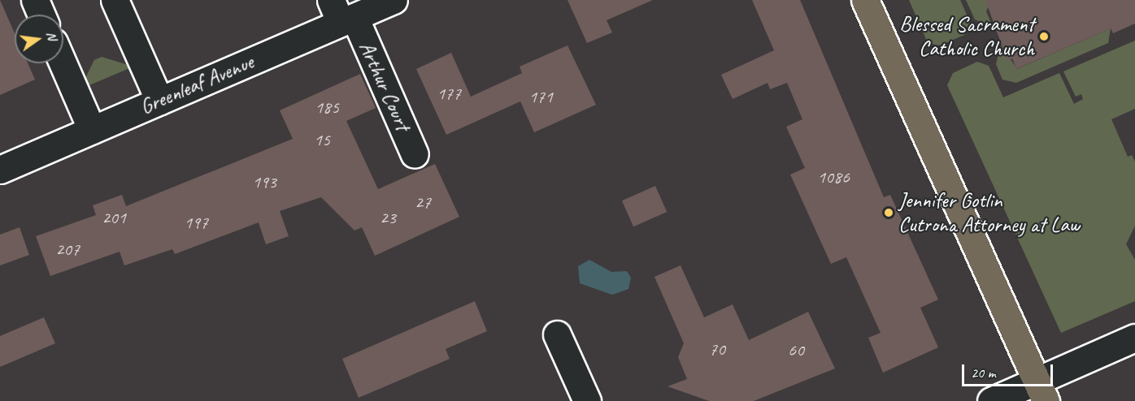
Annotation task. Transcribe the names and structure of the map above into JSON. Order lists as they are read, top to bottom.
{
  "streets": {
    "street": ["Greenleaf Avenue", "Arthur Court"]
  },
  "crossings": [
    ["Greenleaf Avenue", "Arthur Court"]
  ],
  "places": ["Blessed Sacrament Catholic Church", "Jennifer Gotlin Cutrona Attorney at Law"],
  "house_numbers": [
    "177",
    "171",
    "185",
    "15",
    "1086",
    "193",
    "27",
    "201",
    "23",
    "197",
    "207",
    "70",
    "60"
  ],
  "scale_bar": "20 m",
  "north": "right"
}
